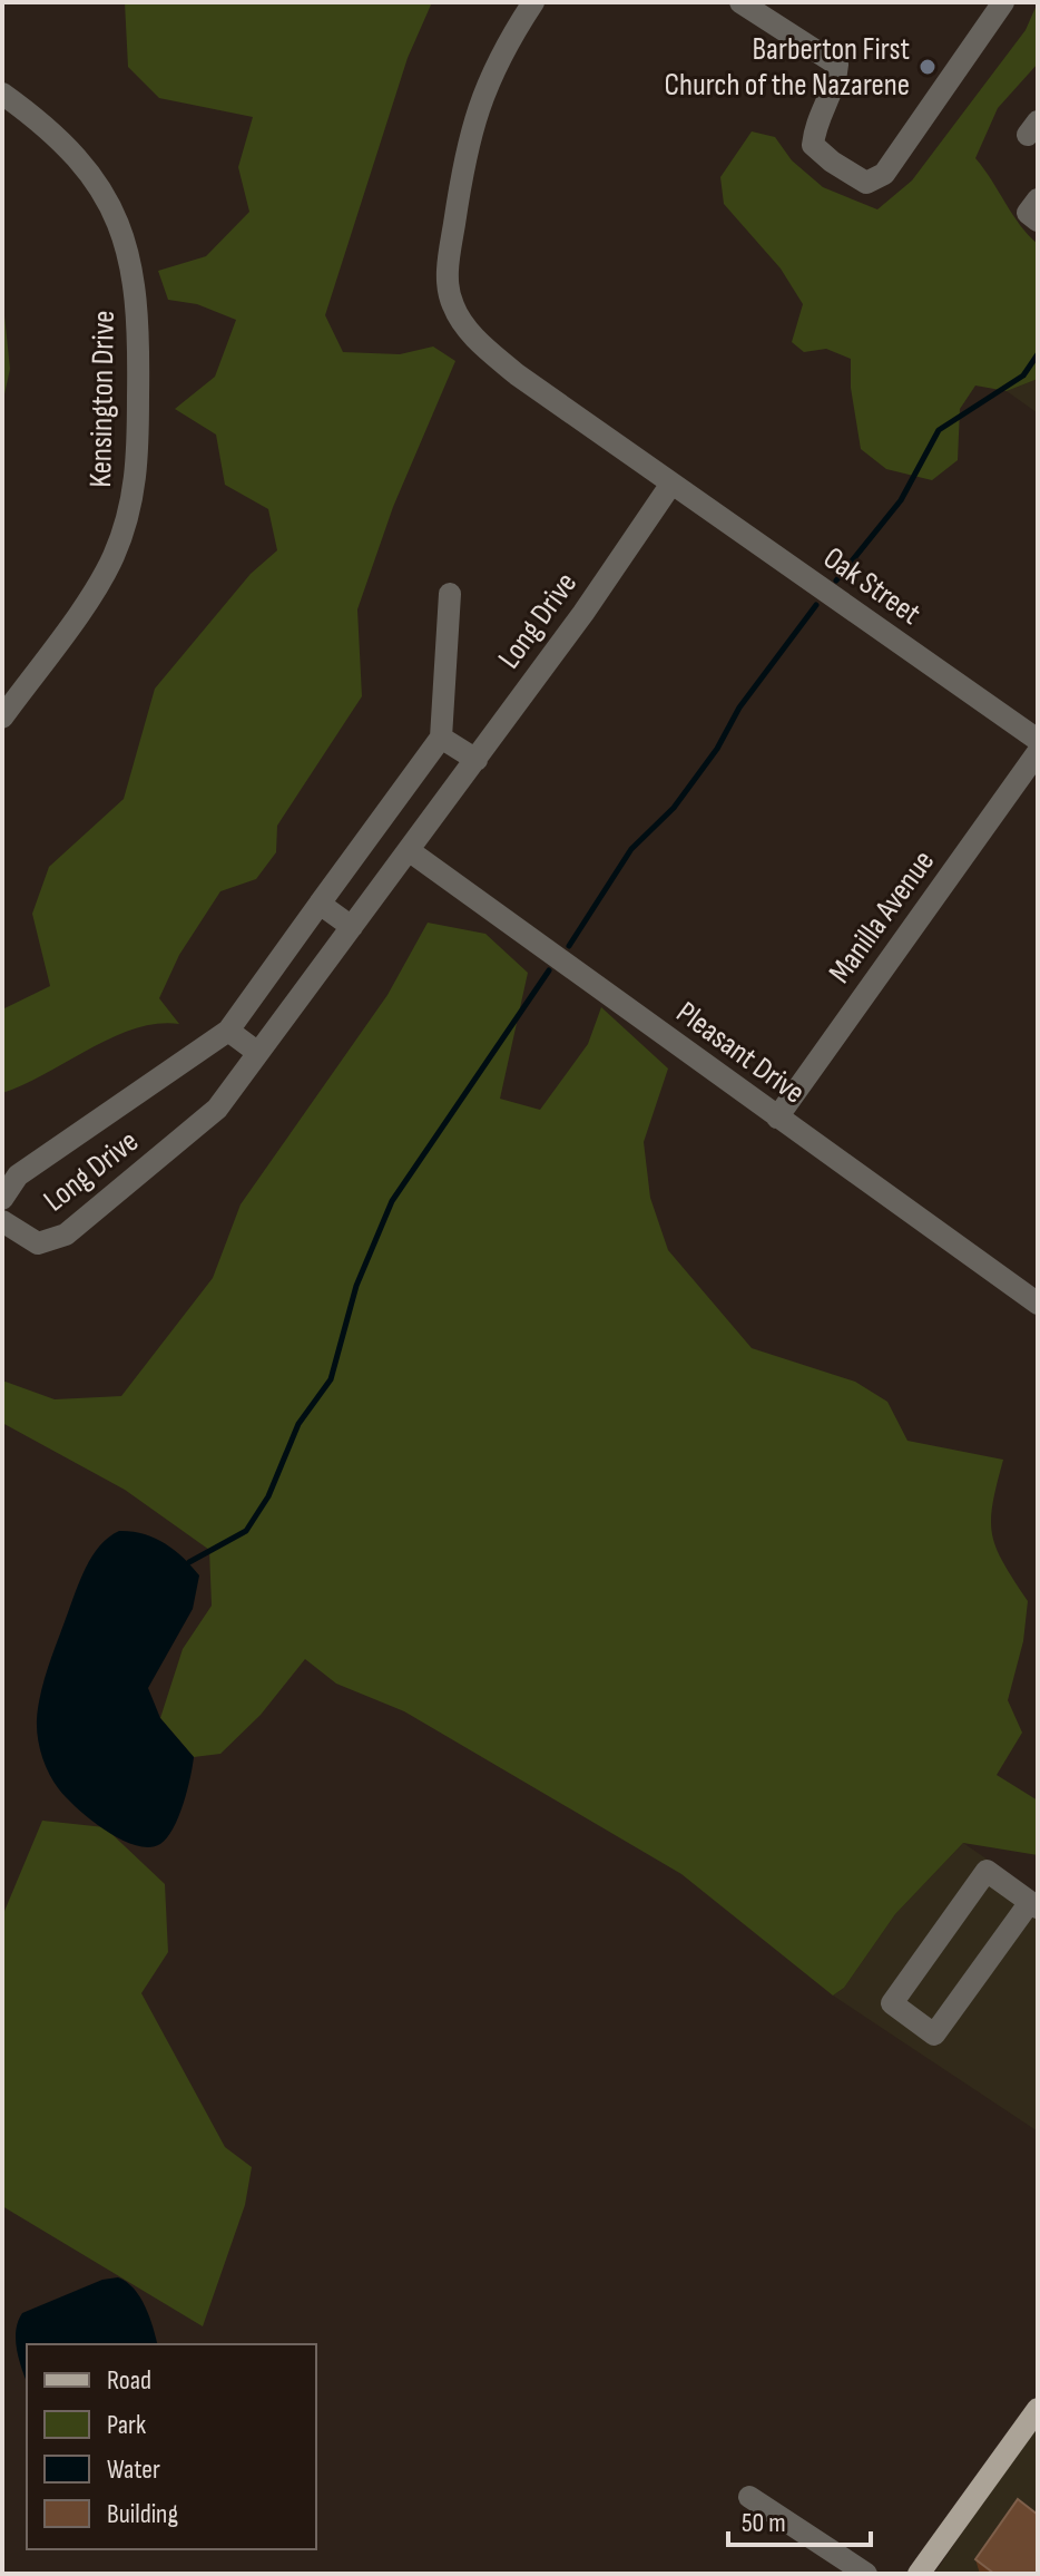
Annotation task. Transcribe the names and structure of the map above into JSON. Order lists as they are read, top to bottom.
{
  "streets": {
    "street": [
      "Kensington Drive",
      "Oak Street",
      "Long Drive",
      "Manilla Avenue",
      "Pleasant Drive"
    ]
  },
  "crossings": [
    ["Oak Street", "Long Drive"],
    ["Long Drive", "Pleasant Drive"],
    ["Manilla Avenue", "Pleasant Drive"]
  ],
  "places": ["Barberton First Church of the Nazarene"],
  "legend": [
    "Road",
    "Park",
    "Water",
    "Building"
  ],
  "scale_bar": "50 m"
}
